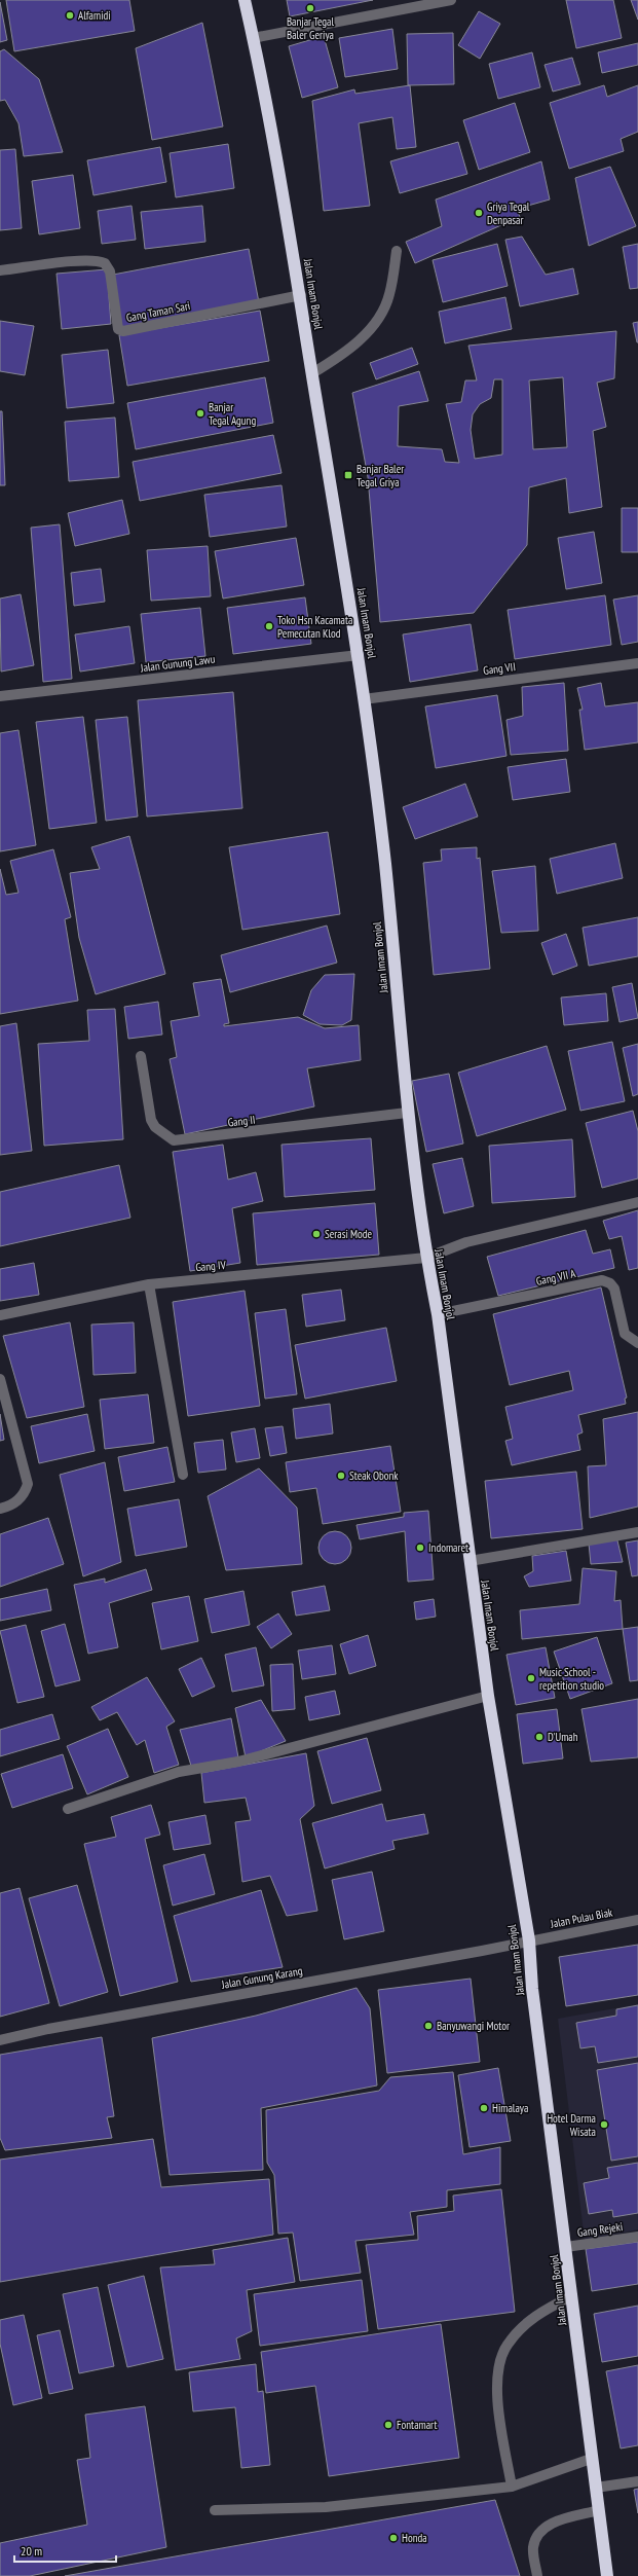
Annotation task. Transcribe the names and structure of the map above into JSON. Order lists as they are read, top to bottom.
{
  "streets": {
    "highway": ["Jalan Imam Bonjol"],
    "street": [
      "Gang Taman Sari",
      "Jalan Gunung Lawu",
      "Gang VII",
      "Gang II",
      "Gang IV",
      "Gang VII A",
      "Jalan Pulau Biak",
      "Jalan Gunung Karang",
      "Gang Rejeki"
    ]
  },
  "crossings": [
    ["Jalan Imam Bonjol", "Gang Taman Sari"],
    ["Jalan Imam Bonjol", "Jalan Gunung Lawu"],
    ["Jalan Imam Bonjol", "Gang VII"],
    ["Jalan Imam Bonjol", "Gang II"],
    ["Jalan Imam Bonjol", "Gang IV"],
    ["Jalan Imam Bonjol", "Gang VII A"],
    ["Jalan Imam Bonjol", "Jalan Pulau Biak"],
    ["Jalan Imam Bonjol", "Jalan Gunung Karang"],
    ["Jalan Imam Bonjol", "Gang Rejeki"],
    ["Jalan Pulau Biak", "Jalan Gunung Karang"]
  ],
  "places": {
    "other": [
      "Banjar Tegal Baler Geriya",
      "Alfamidi",
      "Griya Tegal Denpasar",
      "Banjar Tegal Agung",
      "Toko Hsn Kacamata Pemecutan Klod",
      "Serasi Mode",
      "Steak Obonk",
      "Indomaret",
      "Music School - repetition studio",
      "D'Umah",
      "Banyuwangi Motor",
      "Himalaya",
      "Hotel Darma Wisata",
      "Fontamart",
      "Honda"
    ],
    "transit": ["Banjar Baler Tegal Griya"]
  },
  "scale_bar": "20 m"
}
